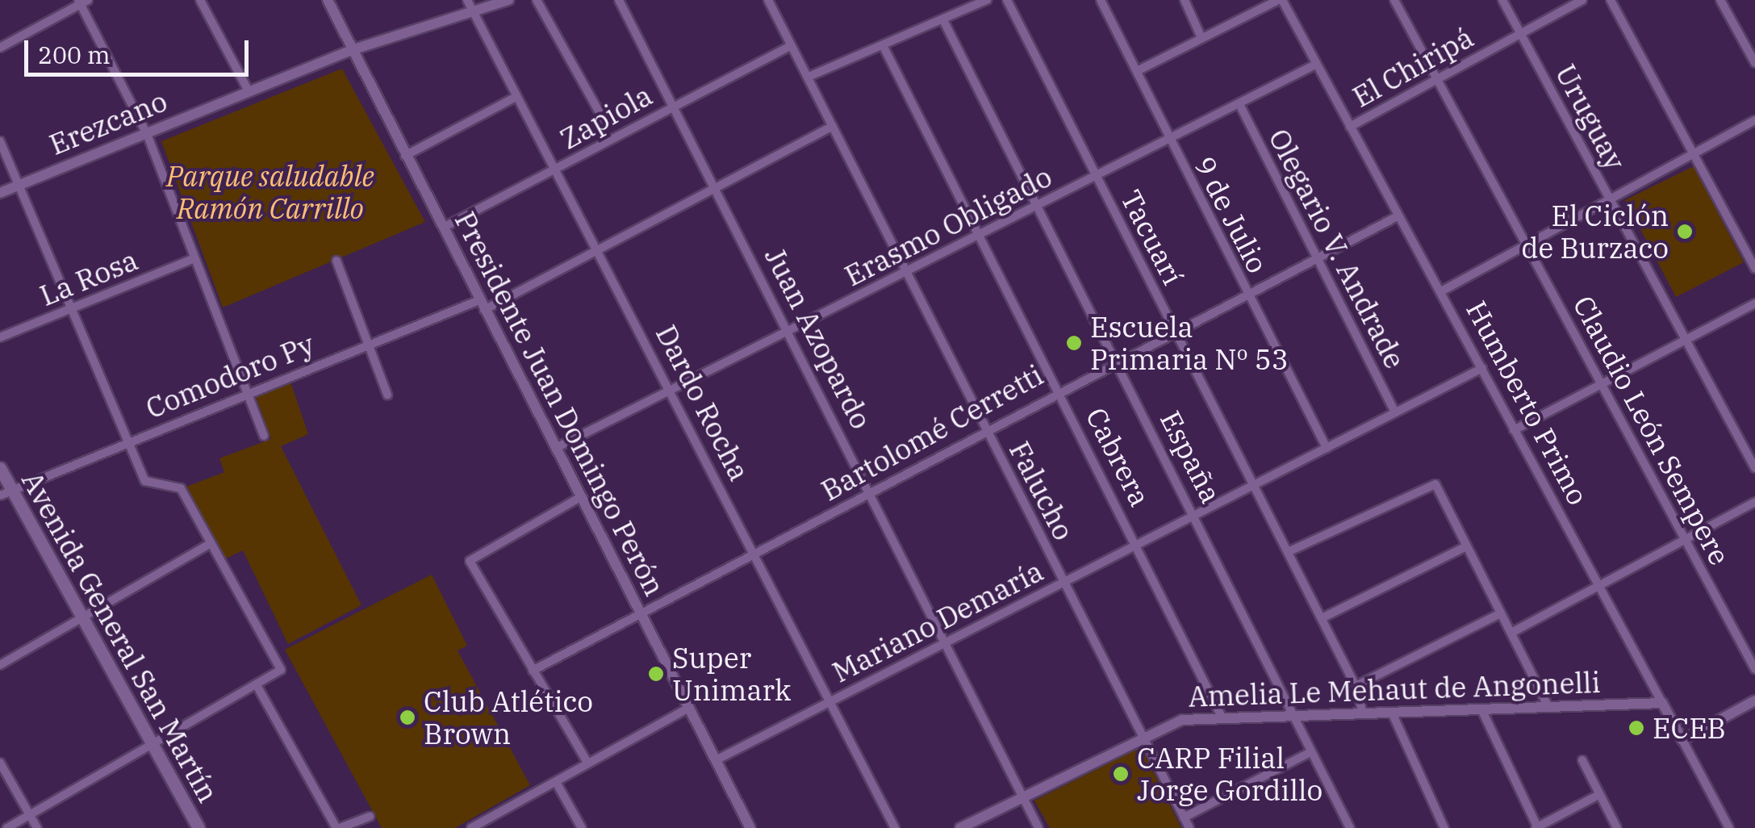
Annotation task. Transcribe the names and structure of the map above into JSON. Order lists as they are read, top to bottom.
{
  "streets": {
    "main road": ["Avenida General San Martín"],
    "street": [
      "El Chiripá",
      "Zapiola",
      "Uruguay",
      "Erezcano",
      "9 de Julio",
      "Erasmo Obligado",
      "Tacuarí",
      "Olegario V. Andrade",
      "La Rosa",
      "Juan Azopardo",
      "Comodoro Py",
      "Dardo Rocha",
      "Humberto Primo",
      "Presidente Juan Domingo Perón",
      "Claudio León Sempere",
      "Bartolomé Cerretti",
      "Cabrera",
      "España",
      "Falucho",
      "Mariano Demaría",
      "Amelia Le Mehaut de Angonelli"
    ]
  },
  "crossings": [
    ["El Chiripá", "Uruguay"],
    ["El Chiripá", "Humberto Primo"],
    ["El Chiripá", "Claudio León Sempere"],
    ["Zapiola", "Juan Azopardo"],
    ["Zapiola", "Dardo Rocha"],
    ["Zapiola", "Presidente Juan Domingo Perón"],
    ["Zapiola", "Falucho"],
    ["Erezcano", "Dardo Rocha"],
    ["Erezcano", "Presidente Juan Domingo Perón"],
    ["9 de Julio", "Erasmo Obligado"],
    ["9 de Julio", "Bartolomé Cerretti"],
    ["9 de Julio", "Mariano Demaría"],
    ["Erasmo Obligado", "Tacuarí"],
    ["Erasmo Obligado", "Olegario V. Andrade"],
    ["Erasmo Obligado", "Juan Azopardo"],
    ["Erasmo Obligado", "Dardo Rocha"],
    ["Erasmo Obligado", "Humberto Primo"],
    ["Erasmo Obligado", "Presidente Juan Domingo Perón"],
    ["Erasmo Obligado", "Cabrera"],
    ["Erasmo Obligado", "España"],
    ["Erasmo Obligado", "Falucho"],
    ["Tacuarí", "Bartolomé Cerretti"],
    ["Tacuarí", "Mariano Demaría"],
    ["Tacuarí", "Amelia Le Mehaut de Angonelli"],
    ["Olegario V. Andrade", "Bartolomé Cerretti"],
    ["Olegario V. Andrade", "Mariano Demaría"],
    ["Juan Azopardo", "Comodoro Py"],
    ["Juan Azopardo", "Bartolomé Cerretti"],
    ["Juan Azopardo", "Mariano Demaría"],
    ["Juan Azopardo", "Amelia Le Mehaut de Angonelli"],
    ["Comodoro Py", "Dardo Rocha"],
    ["Comodoro Py", "Presidente Juan Domingo Perón"],
    ["Comodoro Py", "Falucho"],
    ["Comodoro Py", "Avenida General San Martín"],
    ["Dardo Rocha", "Bartolomé Cerretti"],
    ["Dardo Rocha", "Mariano Demaría"],
    ["Humberto Primo", "Bartolomé Cerretti"],
    ["Humberto Primo", "Mariano Demaría"],
    ["Humberto Primo", "Amelia Le Mehaut de Angonelli"],
    ["Presidente Juan Domingo Perón", "Bartolomé Cerretti"],
    ["Presidente Juan Domingo Perón", "Mariano Demaría"],
    ["Bartolomé Cerretti", "Cabrera"],
    ["Bartolomé Cerretti", "España"],
    ["Bartolomé Cerretti", "Falucho"],
    ["Cabrera", "Mariano Demaría"],
    ["Cabrera", "Amelia Le Mehaut de Angonelli"],
    ["España", "Mariano Demaría"],
    ["España", "Amelia Le Mehaut de Angonelli"],
    ["Falucho", "Mariano Demaría"],
    ["Falucho", "Amelia Le Mehaut de Angonelli"]
  ],
  "parks": ["Parque saludable Ramón Carrillo"],
  "places": [
    "El Ciclón de Burzaco",
    "Escuela Primaria Nº 53",
    "Super Unimark",
    "Club Atlético Brown",
    "ECEB",
    "CARP Filial Jorge Gordillo"
  ],
  "scale_bar": "200 m"
}
